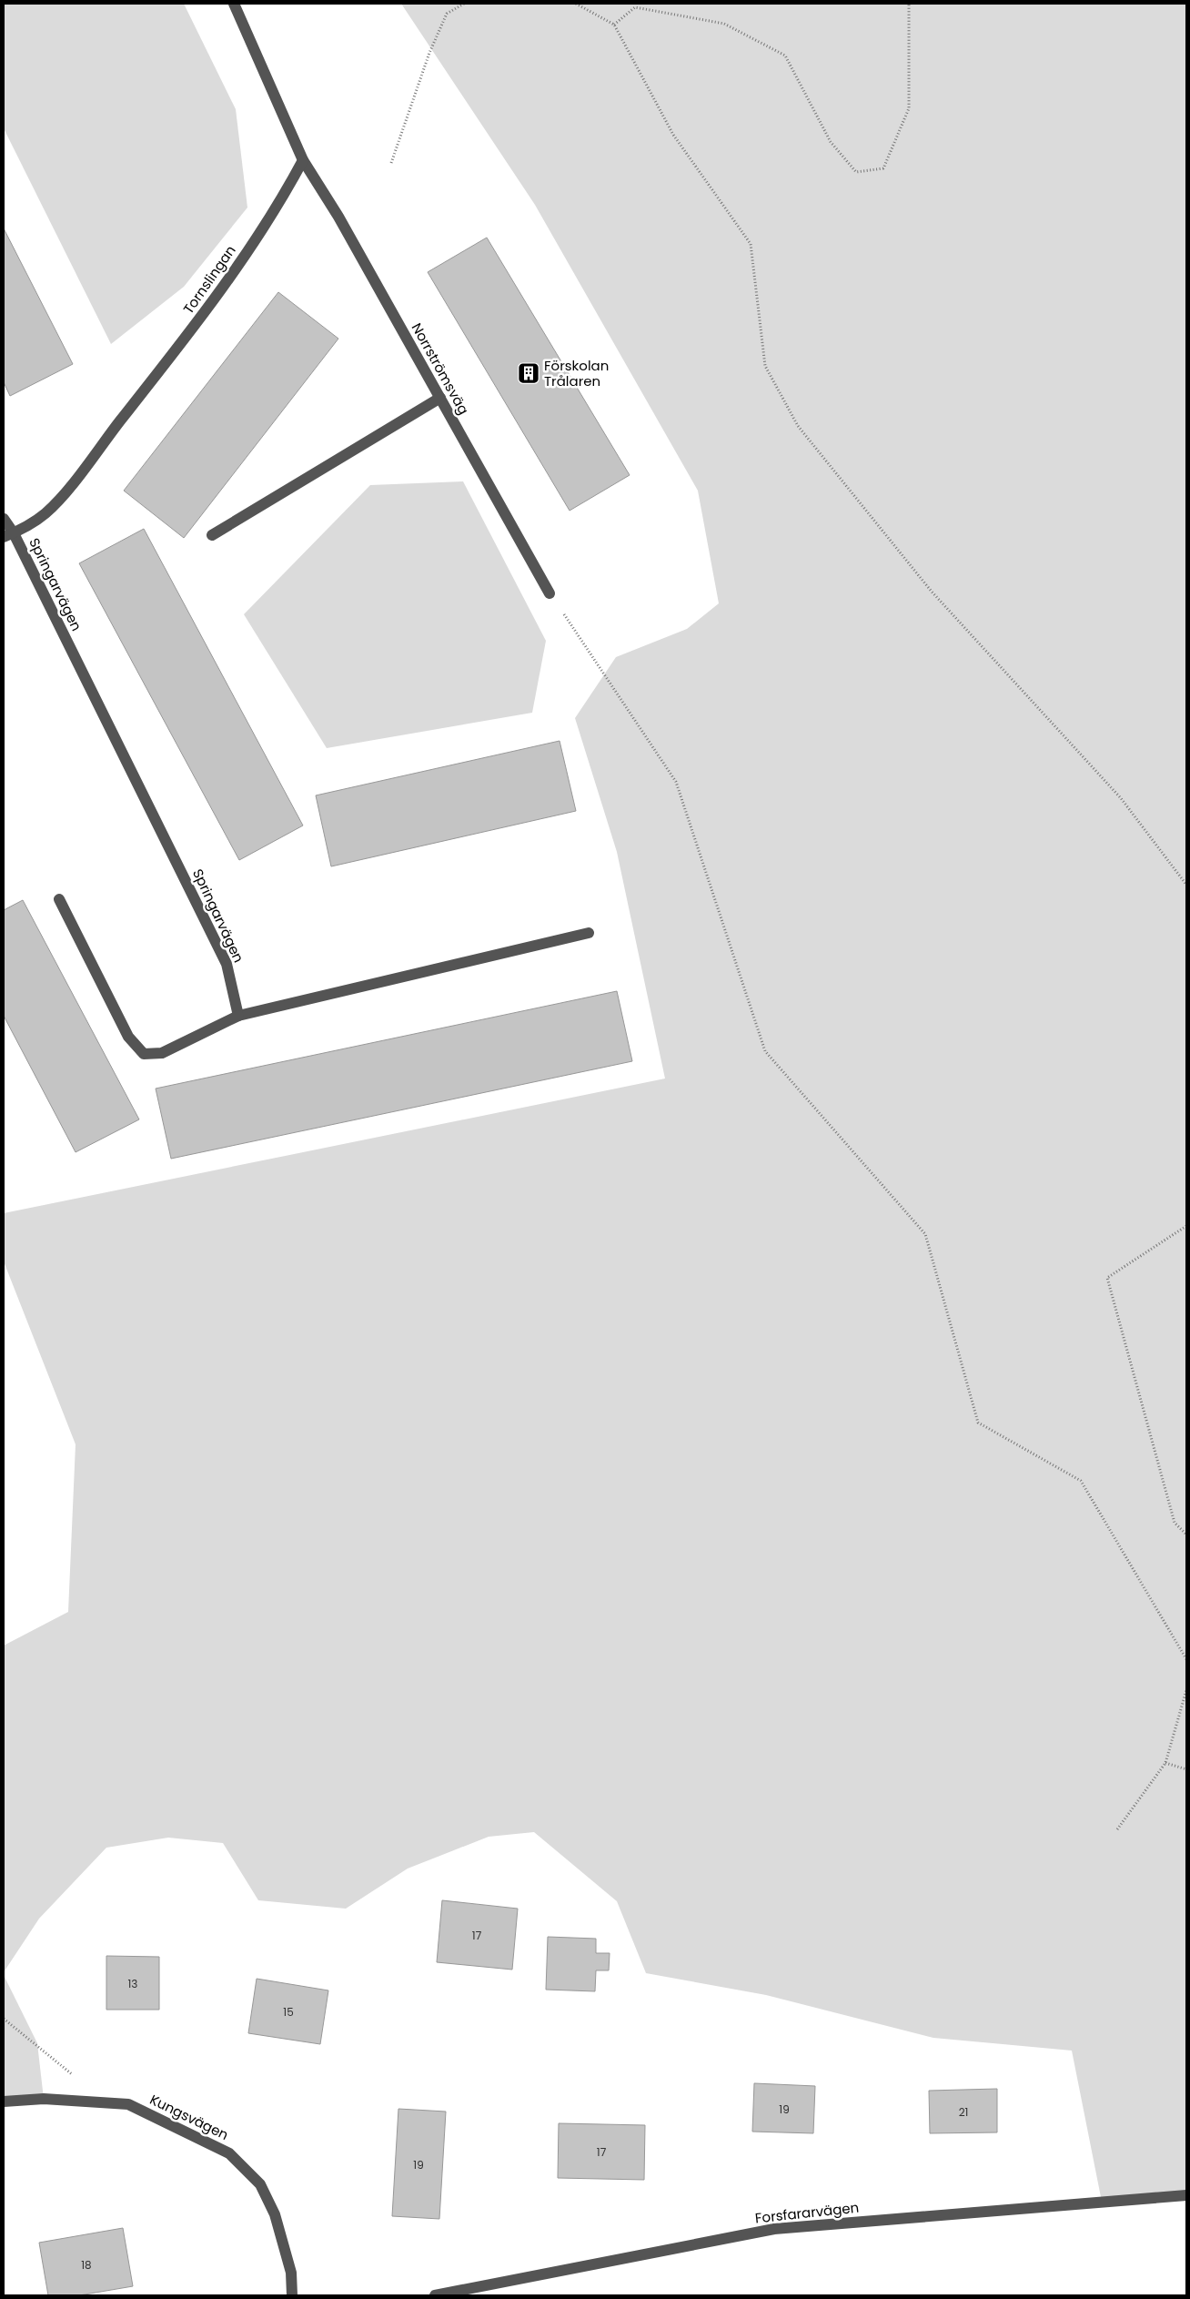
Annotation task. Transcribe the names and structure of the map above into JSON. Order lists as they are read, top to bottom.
{
  "streets": {
    "street": [
      "Tornslingan",
      "Norrströmsväg",
      "Springarvägen",
      "Kungsvägen",
      "Forsfararvägen"
    ]
  },
  "crossings": [
    ["Tornslingan", "Norrströmsväg"],
    ["Tornslingan", "Springarvägen"]
  ],
  "places": {
    "building": ["Förskolan Trålaren"]
  },
  "house_numbers": [
    "17",
    "13",
    "15",
    "19",
    "21",
    "17",
    "19",
    "18"
  ]
}
